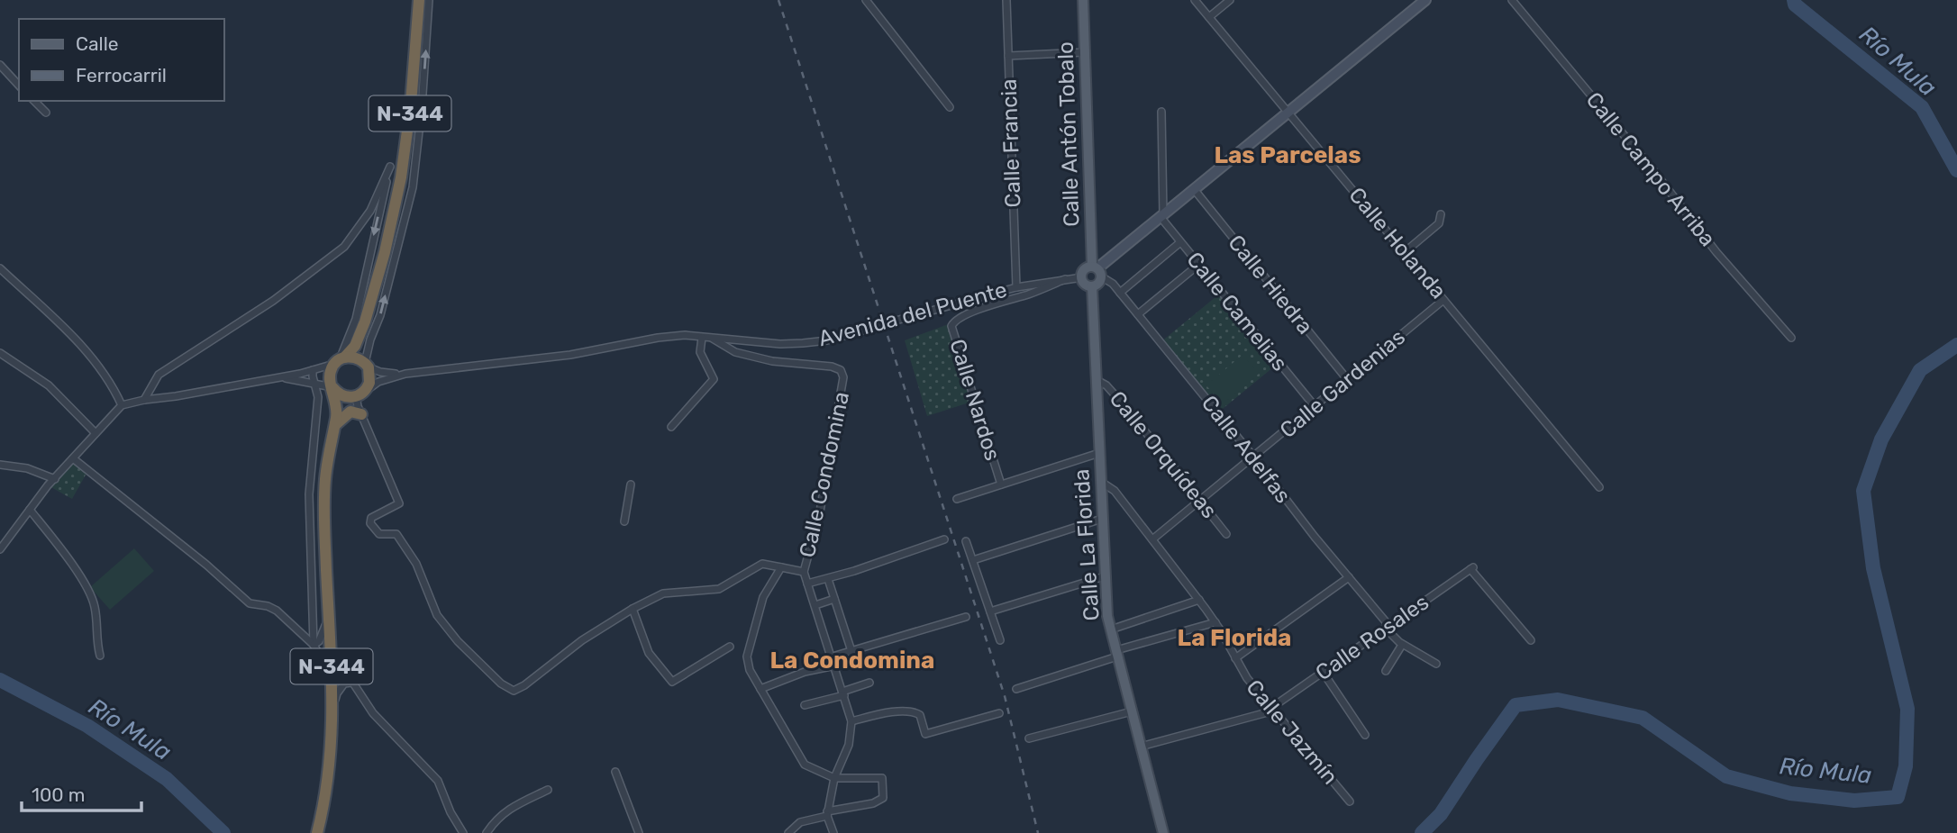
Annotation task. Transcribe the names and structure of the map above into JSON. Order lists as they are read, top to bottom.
{
  "streets": {
    "highway": ["N-344"],
    "main road": ["Calle Antón Tobalo", "Calle La Florida"],
    "street": [
      "Calle Francia",
      "Calle Campo Arriba",
      "Calle Holanda",
      "Calle Hiedra",
      "Calle Camelias",
      "Avenida del Puente",
      "Calle Gardenias",
      "Calle Nardos",
      "Calle Adelfas",
      "Calle Orquídeas",
      "Calle Condomina",
      "Calle Rosales",
      "Calle Jazmín"
    ]
  },
  "crossings": [
    ["N-344", "Avenida del Puente"],
    ["Calle Antón Tobalo", "Avenida del Puente"],
    ["Calle Antón Tobalo", "Calle Adelfas"],
    ["Calle Antón Tobalo", "Calle La Florida"],
    ["Calle Francia", "Avenida del Puente"],
    ["Calle Holanda", "Calle Gardenias"],
    ["Calle Hiedra", "Calle Gardenias"],
    ["Calle Camelias", "Calle Gardenias"],
    ["Avenida del Puente", "Calle Nardos"],
    ["Avenida del Puente", "Calle Adelfas"],
    ["Avenida del Puente", "Calle Condomina"],
    ["Avenida del Puente", "Calle La Florida"],
    ["Calle Gardenias", "Calle Adelfas"],
    ["Calle Gardenias", "Calle Orquídeas"],
    ["Calle Gardenias", "Calle Jazmín"],
    ["Calle Nardos", "Calle La Florida"],
    ["Calle Adelfas", "Calle La Florida"],
    ["Calle Adelfas", "Calle Rosales"],
    ["Calle Orquídeas", "Calle La Florida"],
    ["Calle La Florida", "Calle Rosales"],
    ["Calle La Florida", "Calle Jazmín"],
    ["Calle Rosales", "Calle Jazmín"]
  ],
  "districts": ["Las Parcelas", "La Florida", "La Condomina"],
  "water": ["Río Mula"],
  "legend": ["Calle", "Ferrocarril"],
  "scale_bar": "100 m"
}
